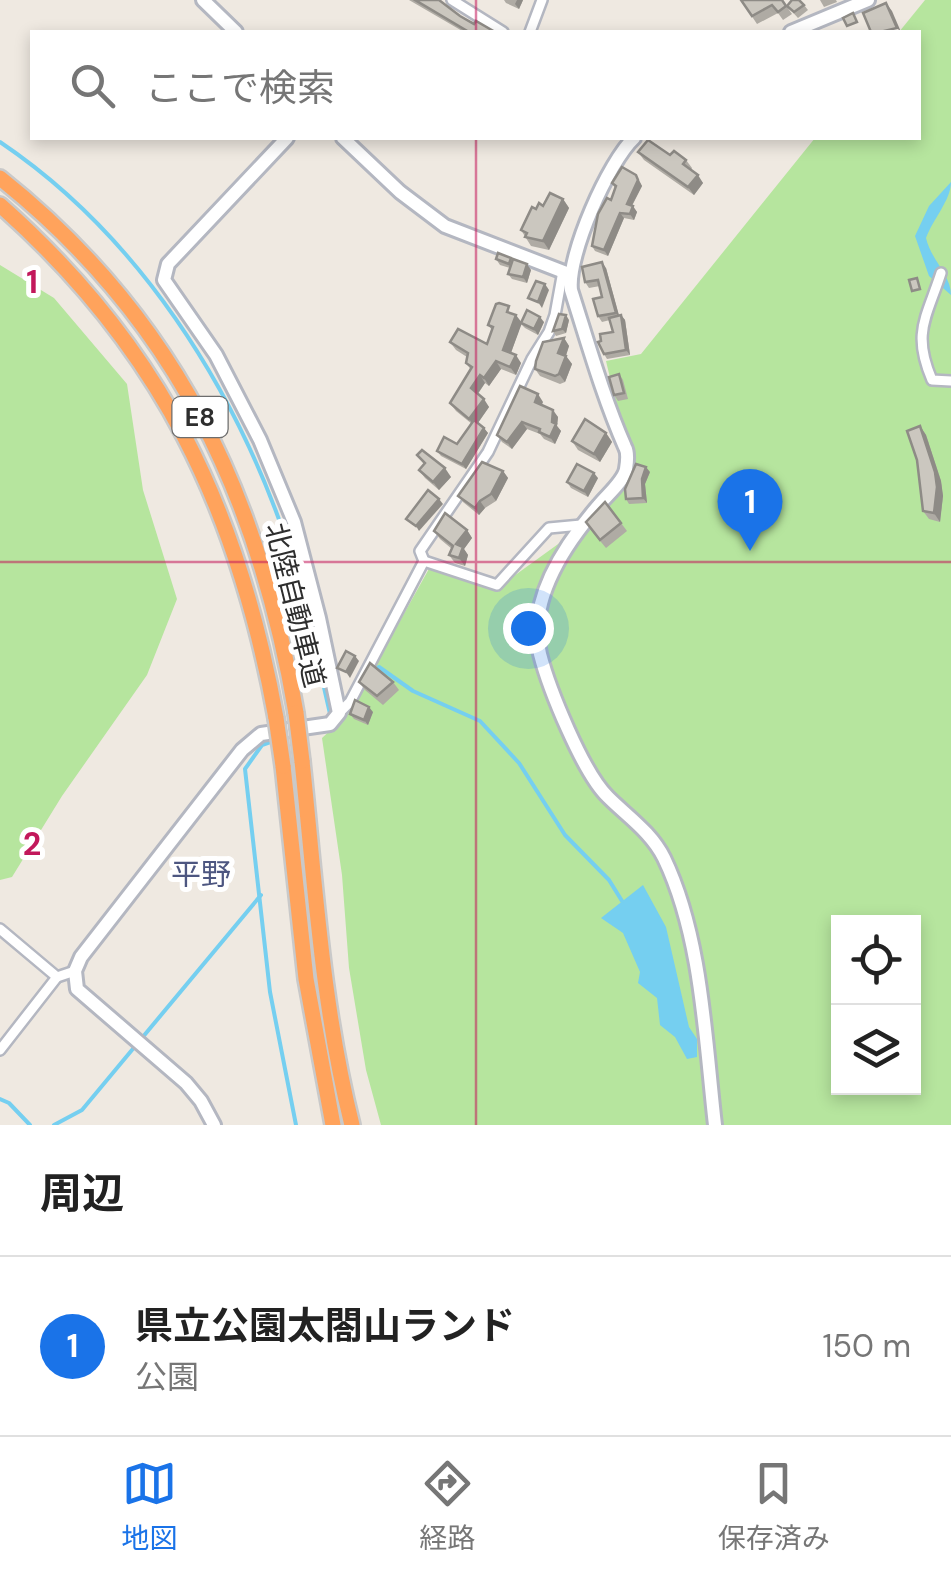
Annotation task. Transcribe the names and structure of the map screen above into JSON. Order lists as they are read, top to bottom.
{
  "streets": {
    "highway": ["E8", "北陸自動車道"]
  },
  "districts": ["平野"],
  "page": {
    "search": "ここで検索",
    "pins": "1",
    "heading": "周辺",
    "list": [
      {
        "mark": "1",
        "name": "県立公園太閤山ランド",
        "note": "公園",
        "value": "150 m"
      }
    ],
    "nav": ["地図", "経路", "保存済み"]
  },
  "grid": {
    "rows": ["1", "2"]
  }
}
